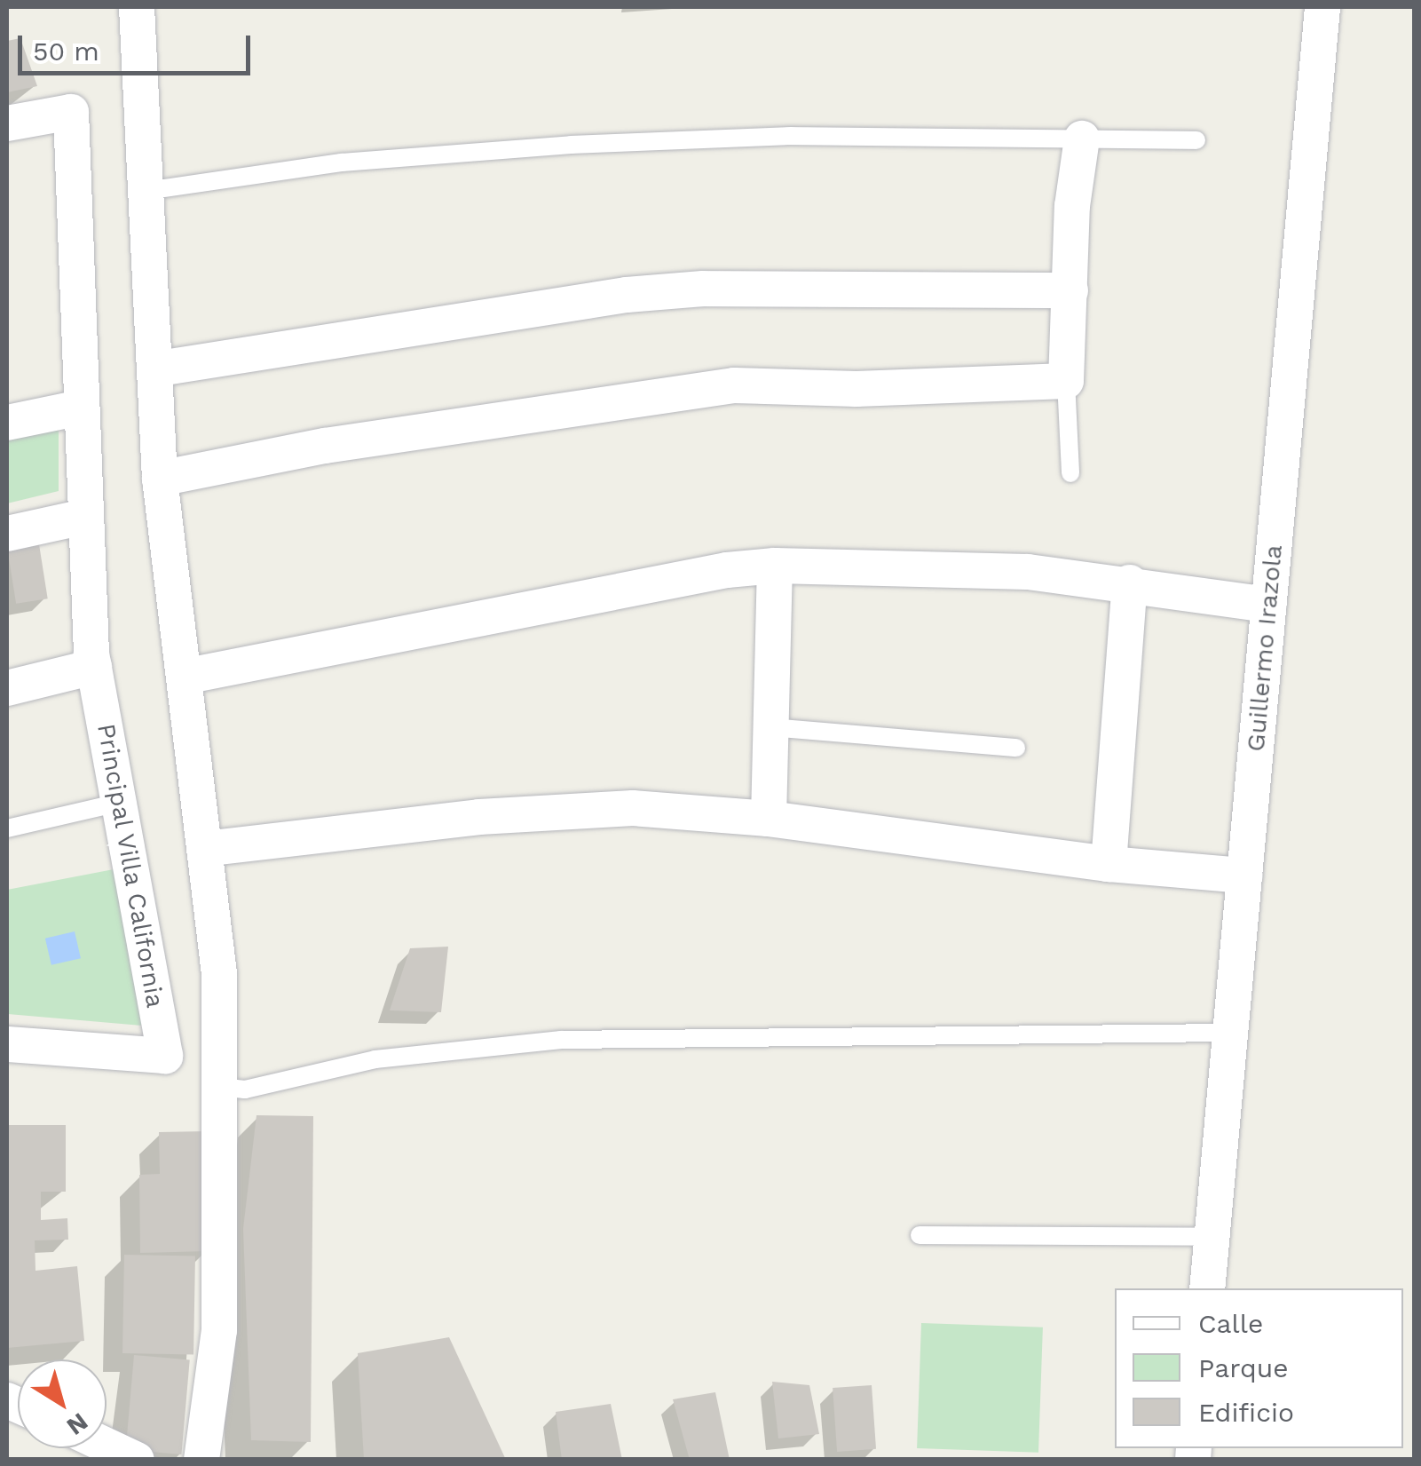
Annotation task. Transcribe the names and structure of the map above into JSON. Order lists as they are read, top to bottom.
{
  "streets": {
    "street": ["Guillermo Irazola", "Principal Villa California"]
  },
  "legend": ["Calle", "Parque", "Edificio"],
  "scale_bar": "50 m",
  "north": "bottom right"
}
